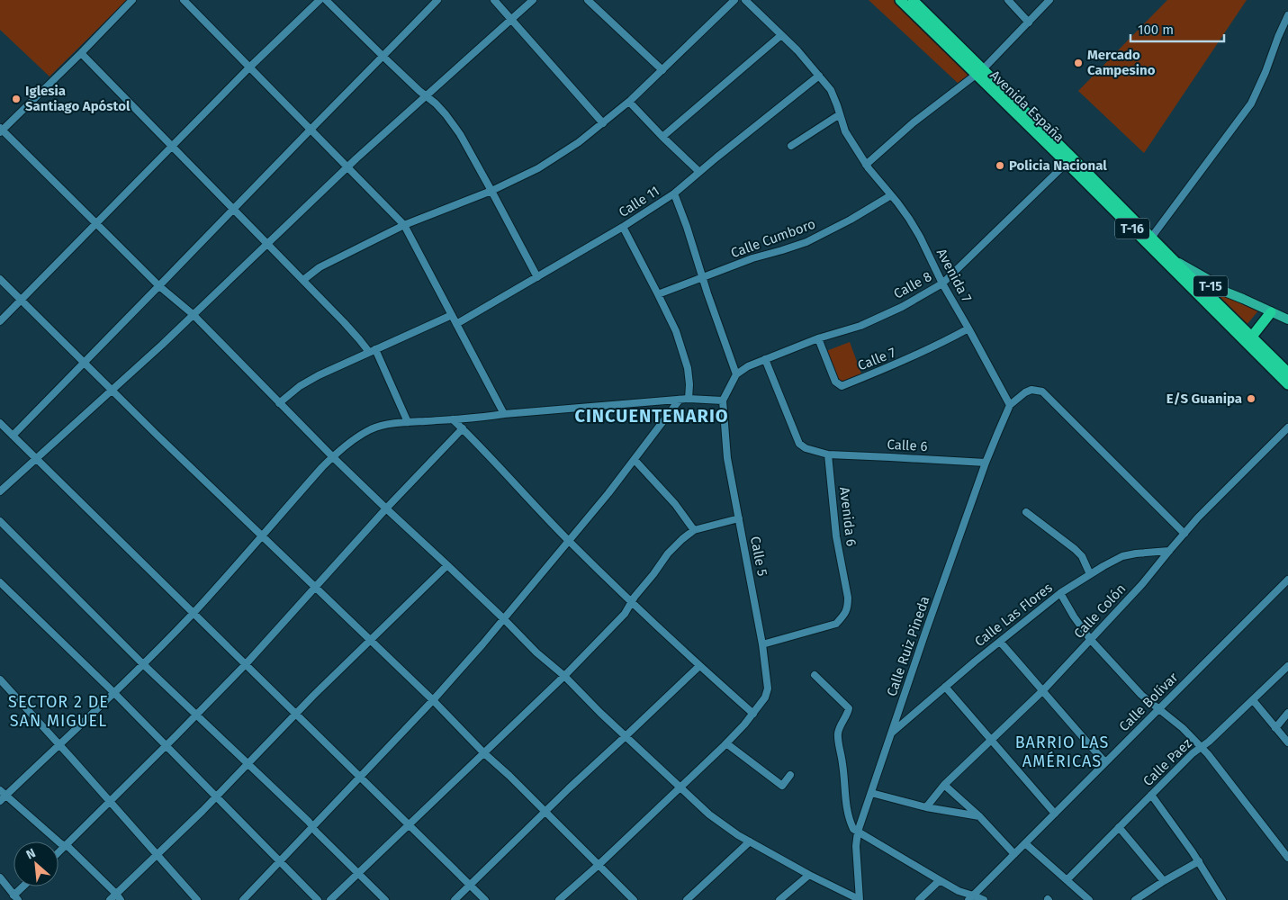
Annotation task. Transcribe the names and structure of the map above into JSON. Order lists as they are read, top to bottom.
{
  "streets": {
    "highway": ["Avenida España", "T-16"],
    "main road": ["T-15"],
    "street": [
      "Calle 11",
      "Calle Cumboro",
      "Avenida 7",
      "Calle 8",
      "Calle 7",
      "Calle 6",
      "Avenida 6",
      "Calle 5",
      "Calle Colón",
      "Calle Las Flores",
      "Calle Ruiz Pineda",
      "Calle Bolívar",
      "Calle Paez"
    ]
  },
  "crossings": [
    ["Avenida España", "T-16"],
    ["Avenida España", "Calle 8"],
    ["Avenida España", "T-15"],
    ["Calle 11", "Avenida 7"],
    ["T-16", "T-15"],
    ["Calle Cumboro", "Avenida 7"],
    ["Avenida 7", "Calle 8"],
    ["Avenida 7", "Calle 7"],
    ["Avenida 7", "Calle Ruiz Pineda"],
    ["Calle 8", "Calle 7"],
    ["Calle 6", "Avenida 6"],
    ["Calle 6", "Calle Ruiz Pineda"],
    ["Avenida 6", "Calle 5"],
    ["Calle Colón", "Calle Las Flores"],
    ["Calle Las Flores", "Calle Ruiz Pineda"]
  ],
  "districts": ["CINCUENTENARIO", "SECTOR 2 DE SAN MIGUEL", "BARRIO LAS AMÉRICAS"],
  "places": [
    "Mercado Campesino",
    "Iglesia Santiago Apóstol",
    "Policia Nacional",
    "E/S Guanipa"
  ],
  "scale_bar": "100 m",
  "north": "top left"
}
